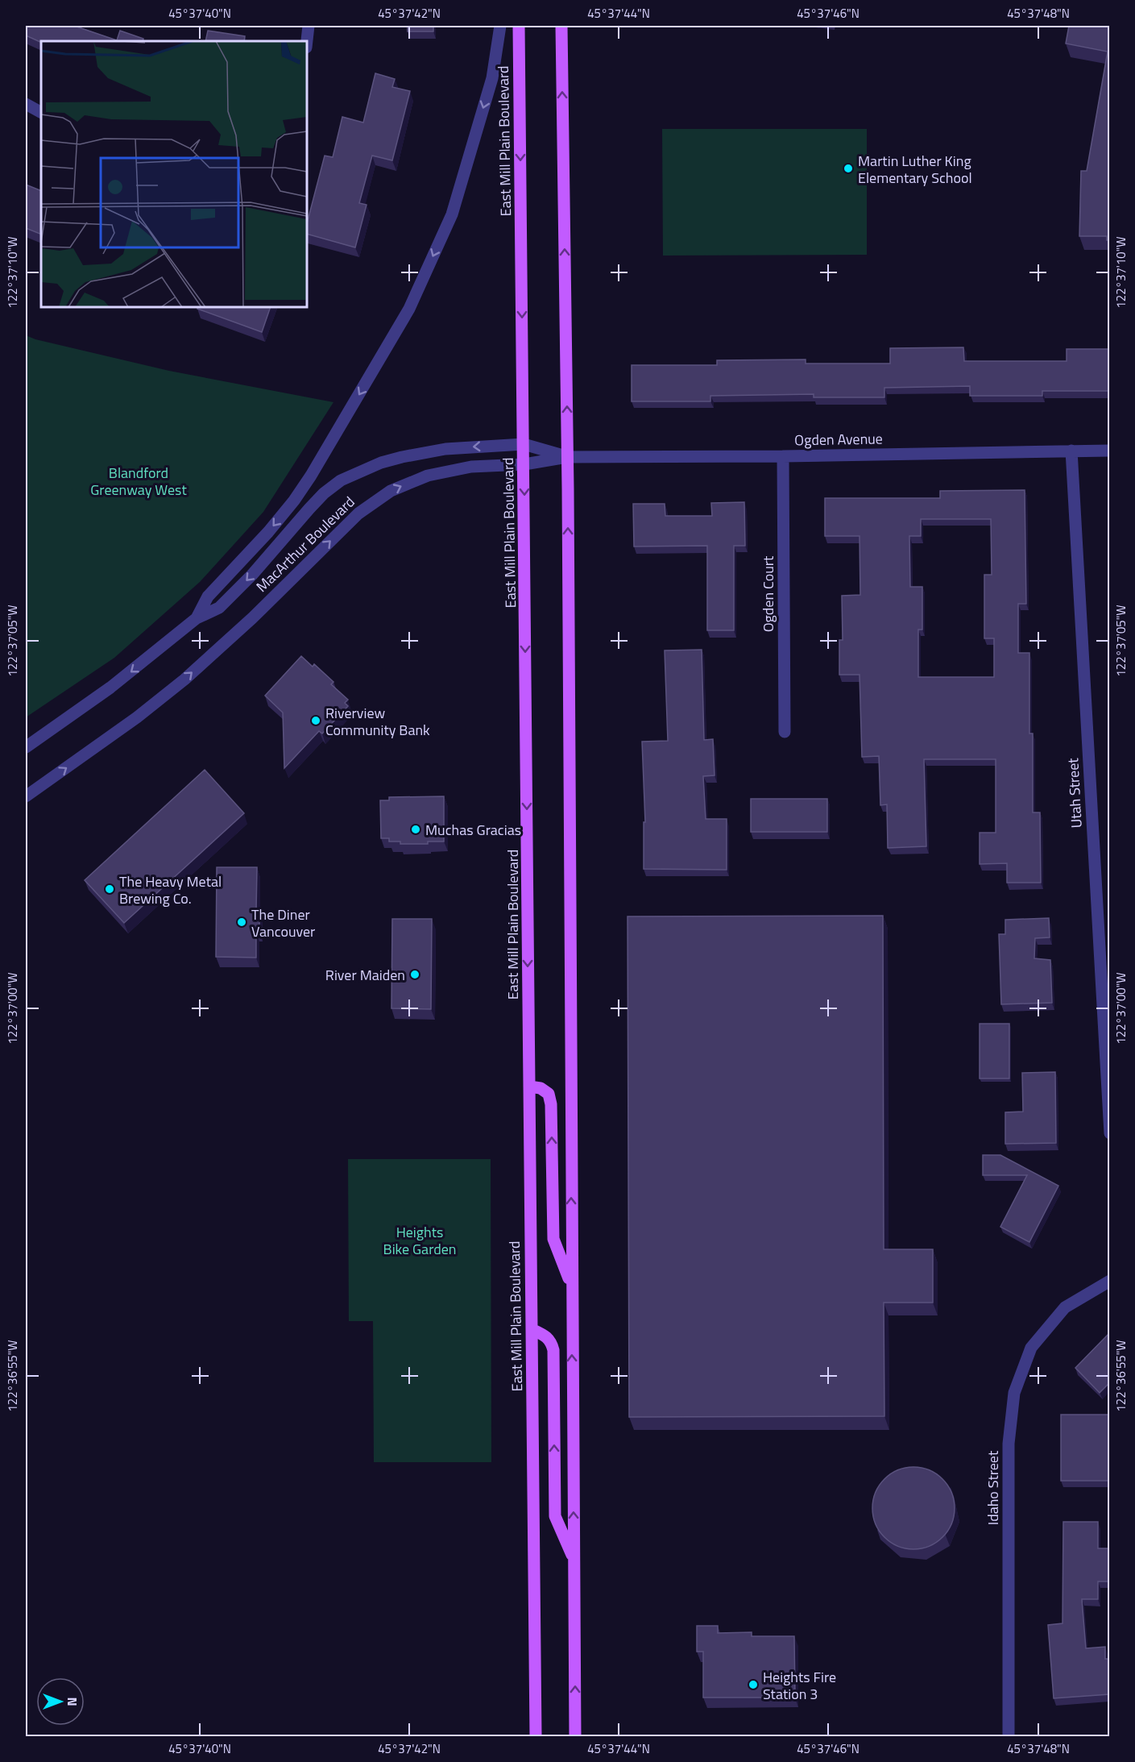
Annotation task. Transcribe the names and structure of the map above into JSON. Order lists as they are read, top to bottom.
{
  "streets": {
    "main road": ["East Mill Plain Boulevard"],
    "street": [
      "Ogden Avenue",
      "MacArthur Boulevard",
      "Ogden Court",
      "Utah Street",
      "Idaho Street"
    ]
  },
  "crossings": [
    ["East Mill Plain Boulevard", "MacArthur Boulevard"],
    ["Ogden Avenue", "MacArthur Boulevard"],
    ["Ogden Avenue", "Ogden Court"],
    ["Ogden Avenue", "Utah Street"]
  ],
  "parks": ["Blandford Greenway West", "Heights Bike Garden"],
  "places": [
    "Martin Luther King Elementary School",
    "Riverview Community Bank",
    "Muchas Gracias",
    "The Heavy Metal Brewing Co.",
    "The Diner Vancouver",
    "River Maiden",
    "Heights Fire Station 3"
  ],
  "north": "right",
  "coordinates": [
    "45°37'40\"N",
    "45°37'42\"N",
    "45°37'44\"N",
    "45°37'46\"N",
    "45°37'48\"N",
    "122°37'10\"W",
    "122°37'05\"W",
    "122°37'00\"W",
    "122°36'55\"W"
  ]
}
